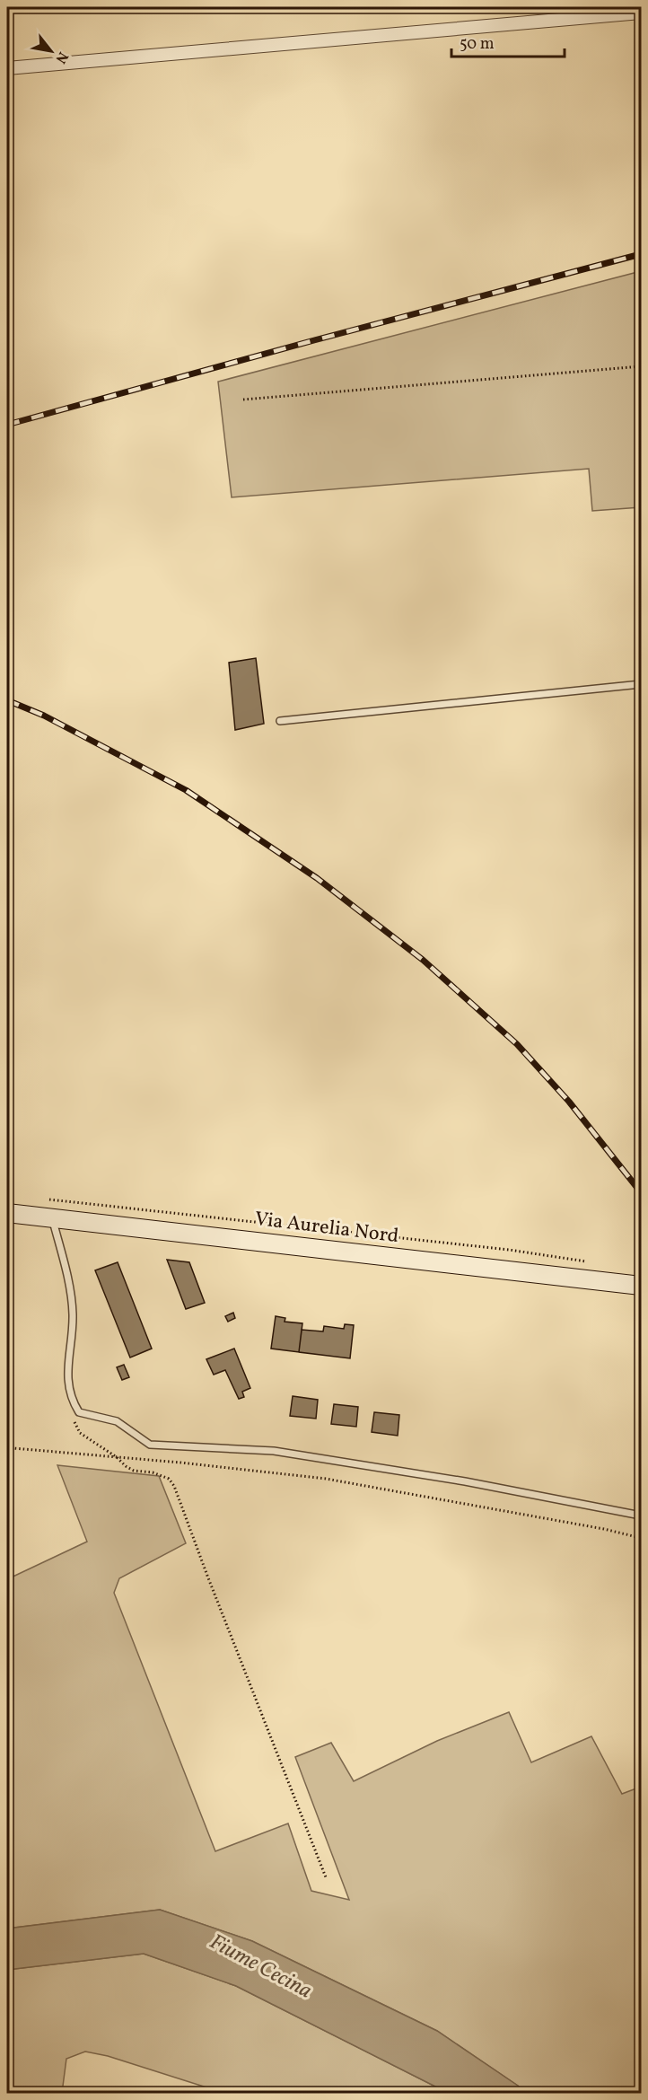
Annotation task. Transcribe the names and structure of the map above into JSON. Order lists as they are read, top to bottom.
{
  "streets": {
    "main road": ["Via Aurelia Nord"]
  },
  "water": ["Fiume Cecina"],
  "scale_bar": "50 m",
  "north": "bottom right"
}
